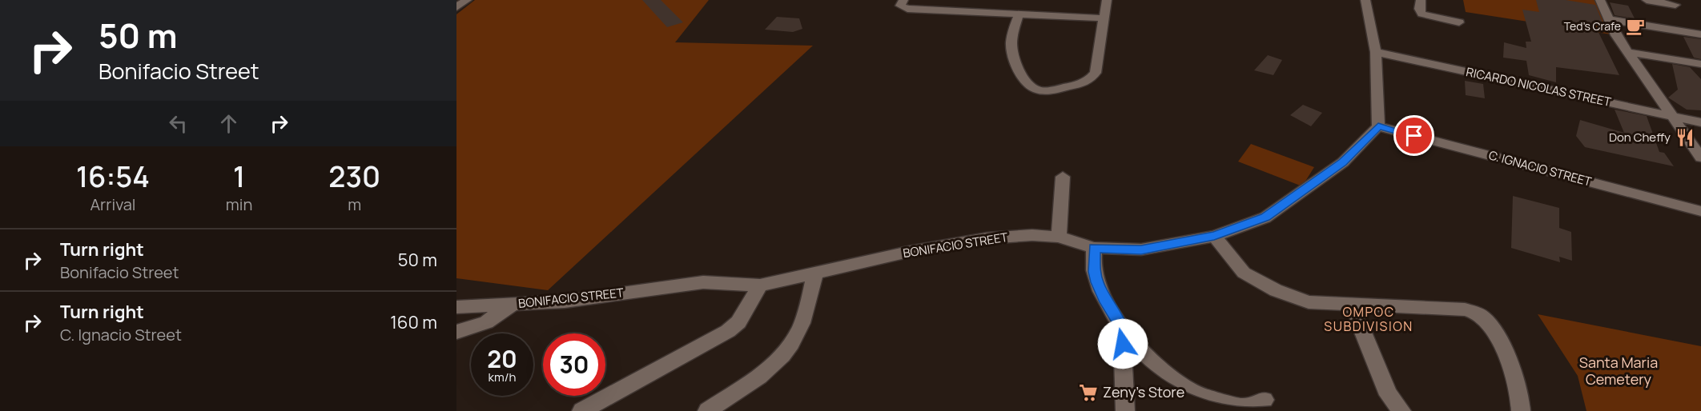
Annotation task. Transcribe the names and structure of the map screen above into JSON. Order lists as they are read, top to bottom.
{
  "streets": {
    "street": ["RICARDO NICOLAS STREET", "C. IGNACIO STREET", "BONIFACIO STREET"]
  },
  "crossings": [
    ["C. IGNACIO STREET", "BONIFACIO STREET"]
  ],
  "districts": ["OMPOC SUBDIVISION"],
  "parks": ["Santa Maria Cemetery"],
  "places": {
    "cafe": ["Ted's Crafe"],
    "restaurant": ["Don Cheffy"],
    "supermarket": ["Zeny's Store"]
  },
  "page": {
    "turn": ["50 m", "Bonifacio Street"],
    "eta": [
      "16:54",
      "Arrival",
      "1",
      "min",
      "230",
      "m"
    ],
    "list": [
      {
        "name": "Turn right",
        "note": "Bonifacio Street",
        "value": "50 m"
      },
      {
        "name": "Turn right",
        "note": "C. Ignacio Street",
        "value": "160 m"
      }
    ],
    "speed": "20 km/h",
    "limit": "30"
  }
}
